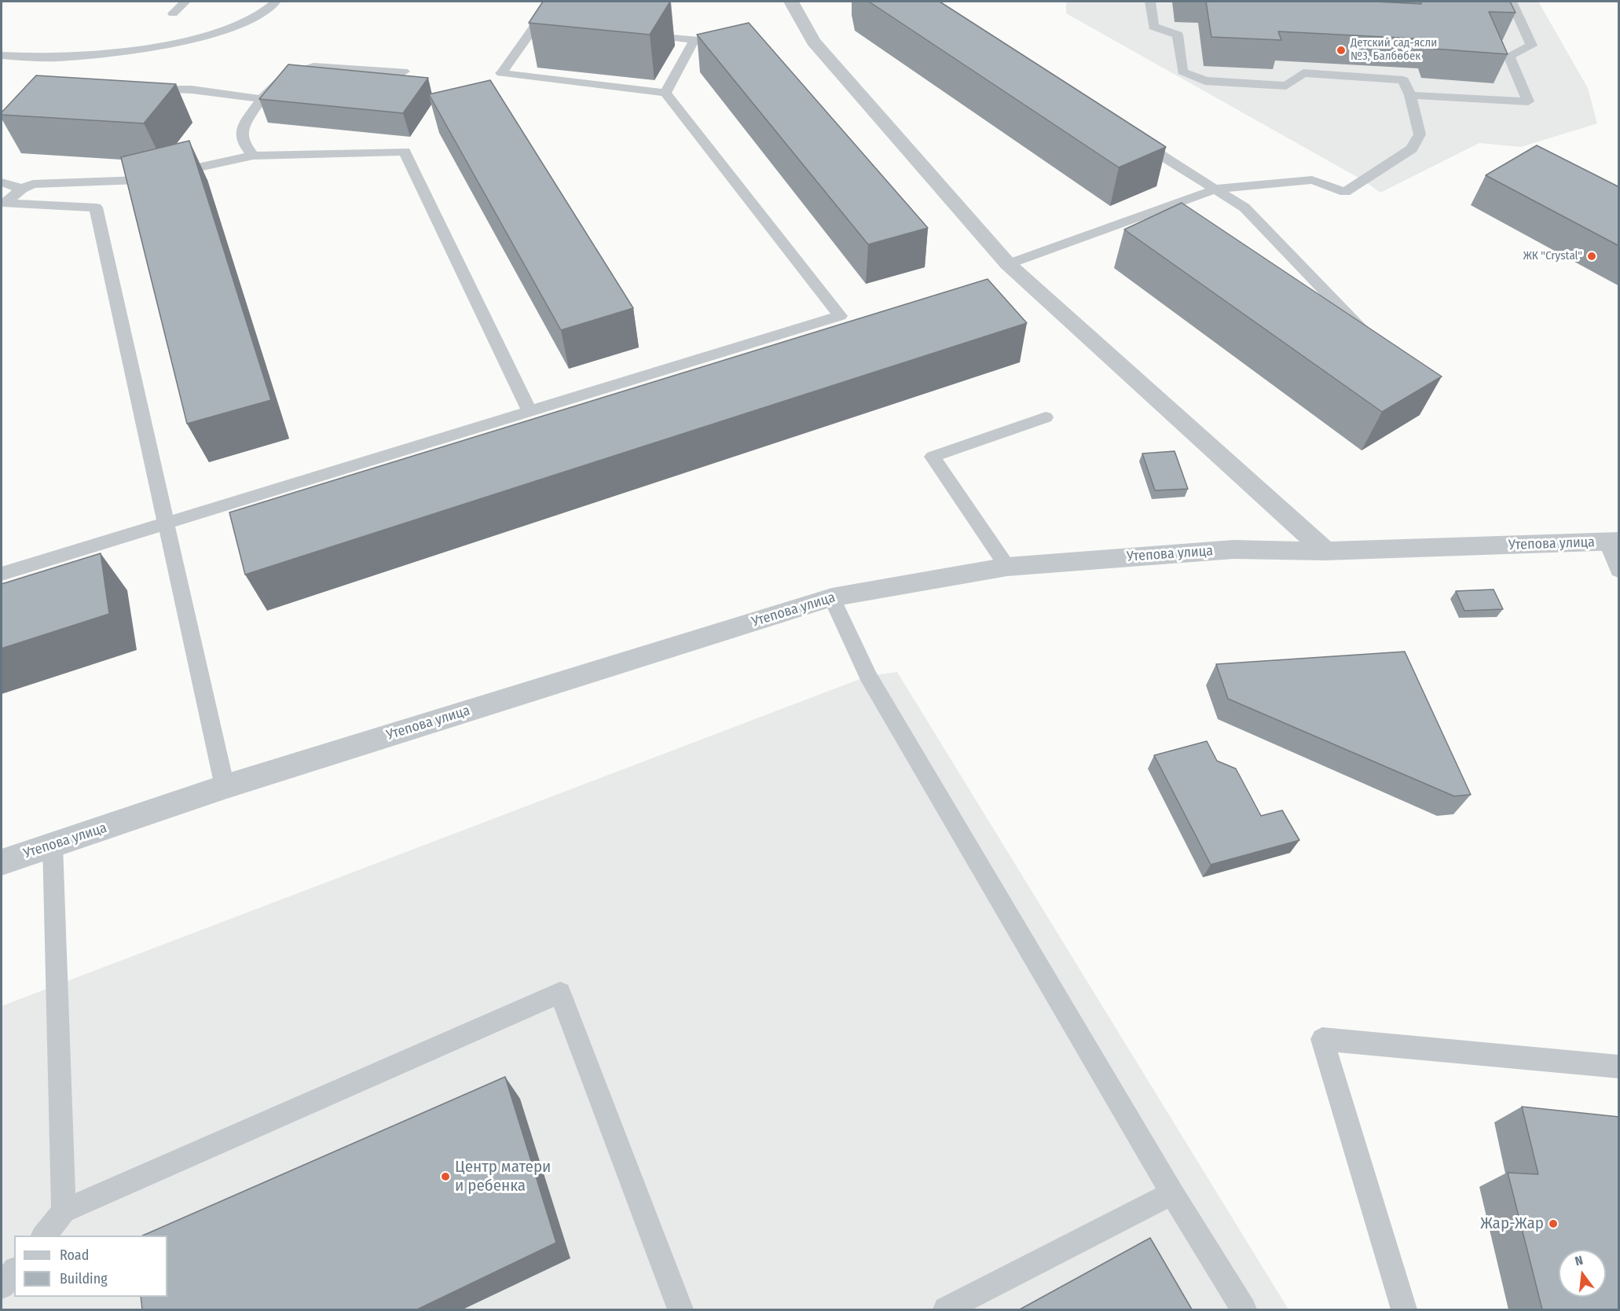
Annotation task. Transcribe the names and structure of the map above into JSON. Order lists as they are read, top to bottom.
{
  "streets": {
    "street": ["Утепова улица"]
  },
  "places": [
    "Детский сад-ясли №3, Балбөбек",
    "ЖК \"Crystal\"",
    "Центр матери и ребенка",
    "Жар-Жар"
  ],
  "legend": ["Road", "Building"],
  "north": "top"
}
